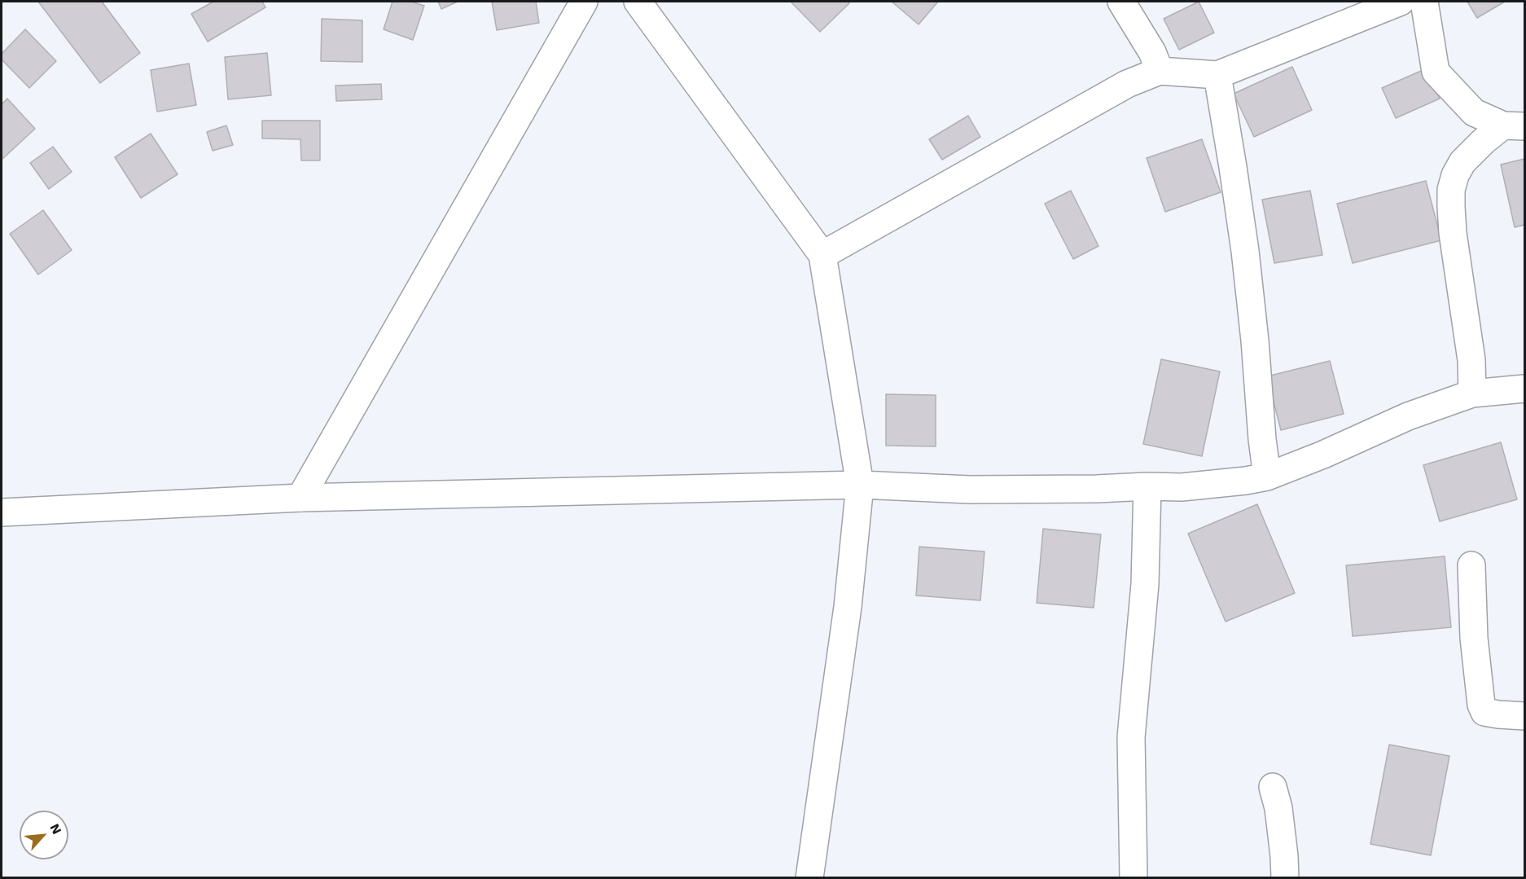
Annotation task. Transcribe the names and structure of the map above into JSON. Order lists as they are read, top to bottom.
{
  "north": "top right"
}
